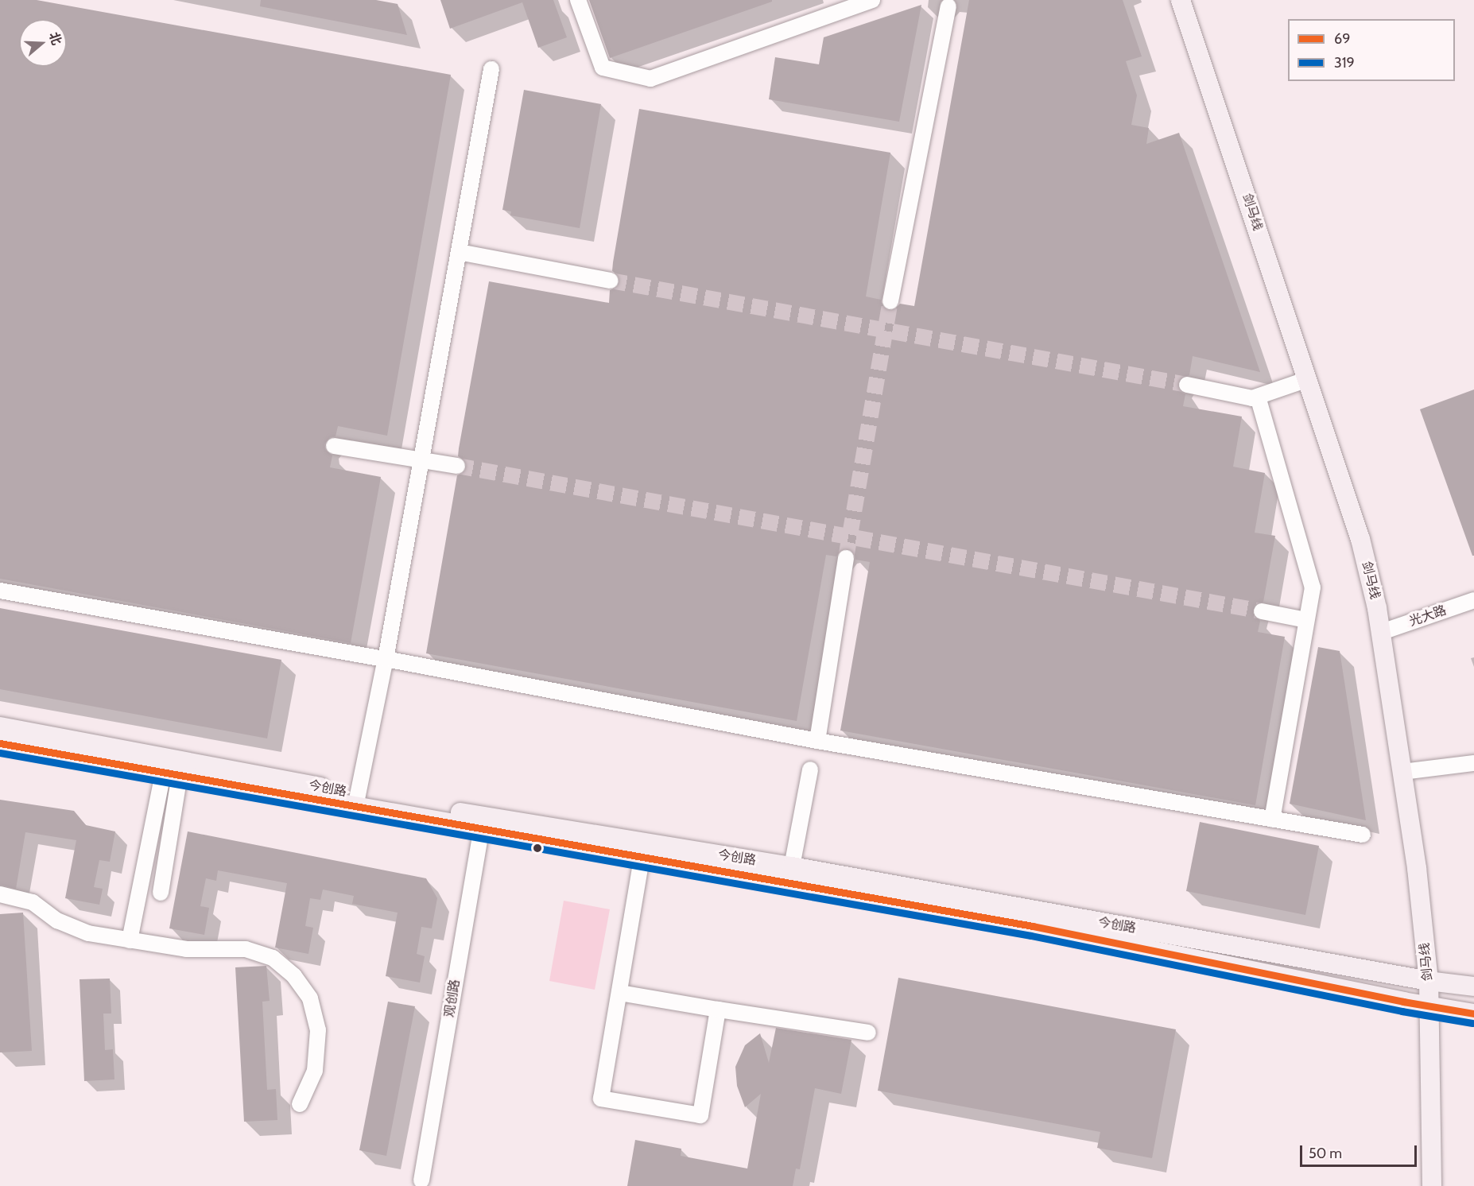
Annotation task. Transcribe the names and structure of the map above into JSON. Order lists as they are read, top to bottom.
{
  "streets": {
    "main road": ["剑马线", "今创路"],
    "street": ["光大路", "观创路"]
  },
  "crossings": [
    ["剑马线", "光大路"],
    ["剑马线", "今创路"],
    ["今创路", "观创路"]
  ],
  "lines": ["transit line 69", "transit line 319"],
  "legend": ["69", "319"],
  "scale_bar": "50 m",
  "north": "right"
}
